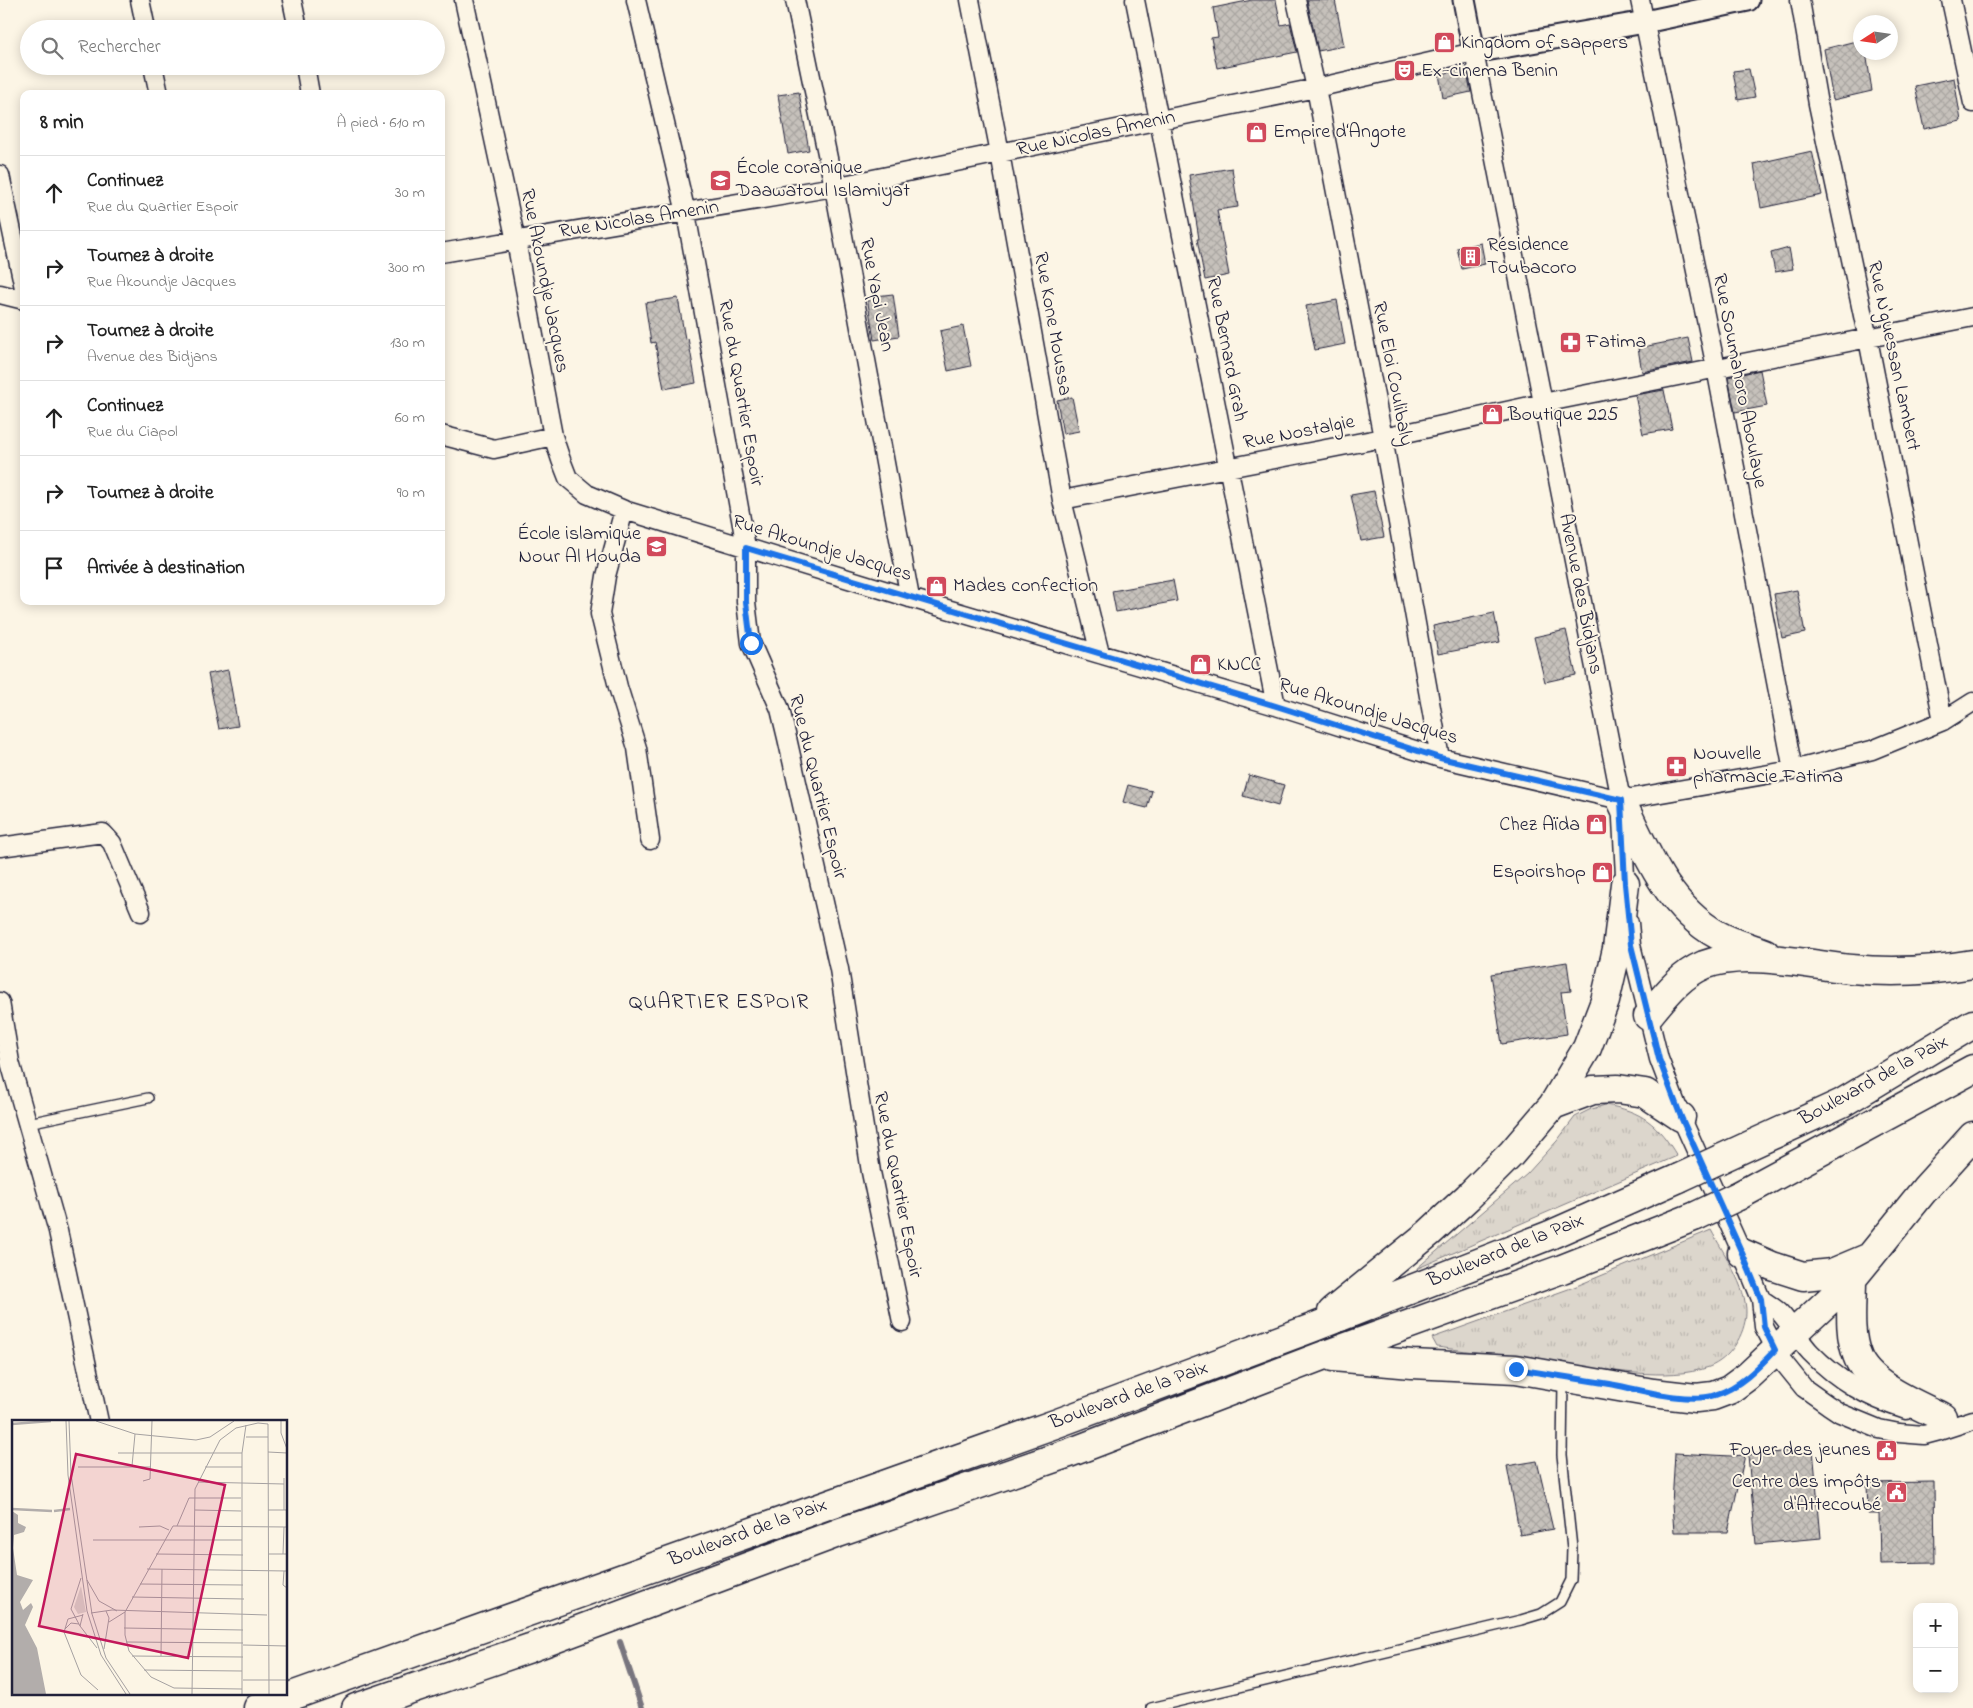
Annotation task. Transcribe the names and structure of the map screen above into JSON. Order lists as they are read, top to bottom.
{
  "streets": {
    "main road": ["Boulevard de la Paix"],
    "street": [
      "Rue Nicolas Amenin",
      "Rue Akoundje Jacques",
      "Rue Yapi Jean",
      "Rue Kone Moussa",
      "Rue Bernard Grah",
      "Rue N'guessan Lambert",
      "Rue Eloi Coulibaly",
      "Rue Soumahoro Aboulaye",
      "Rue du Quartier Espoir",
      "Rue Nostalgie",
      "Avenue des Bidjans"
    ]
  },
  "crossings": [
    ["Rue Nicolas Amenin", "Rue Akoundje Jacques"],
    ["Rue Nicolas Amenin", "Rue Yapi Jean"],
    ["Rue Nicolas Amenin", "Rue Kone Moussa"],
    ["Rue Nicolas Amenin", "Rue Bernard Grah"],
    ["Rue Nicolas Amenin", "Rue Eloi Coulibaly"],
    ["Rue Nicolas Amenin", "Rue Soumahoro Aboulaye"],
    ["Rue Nicolas Amenin", "Rue du Quartier Espoir"],
    ["Rue Nicolas Amenin", "Avenue des Bidjans"],
    ["Rue Akoundje Jacques", "Rue Yapi Jean"],
    ["Rue Akoundje Jacques", "Rue Kone Moussa"],
    ["Rue Akoundje Jacques", "Rue Bernard Grah"],
    ["Rue Akoundje Jacques", "Rue N'guessan Lambert"],
    ["Rue Akoundje Jacques", "Rue Eloi Coulibaly"],
    ["Rue Akoundje Jacques", "Rue Soumahoro Aboulaye"],
    ["Rue Akoundje Jacques", "Rue du Quartier Espoir"],
    ["Rue Akoundje Jacques", "Avenue des Bidjans"],
    ["Rue Kone Moussa", "Rue Nostalgie"],
    ["Rue Bernard Grah", "Rue Nostalgie"],
    ["Rue N'guessan Lambert", "Rue Nostalgie"],
    ["Rue Eloi Coulibaly", "Rue Nostalgie"],
    ["Rue Soumahoro Aboulaye", "Rue Nostalgie"],
    ["Rue Nostalgie", "Avenue des Bidjans"],
    ["Avenue des Bidjans", "Boulevard de la Paix"]
  ],
  "districts": ["QUARTIER ESPOIR"],
  "places": {
    "shop": [
      "Kingdom of sappers",
      "Empire d‘Angote",
      "Boutique 225",
      "Mades confection",
      "KNCC",
      "Chez Aïda",
      "Espoirshop"
    ],
    "theatre": ["Ex-cinema Benin"],
    "school or university": ["École coranique Daawatoul Islamiyat", "École islamique Nour Al Houda"],
    "building": ["Résidence Toubacoro"],
    "pharmacy": ["Fatima", "Nouvelle pharmacie Fatima"],
    "public building": ["Foyer des jeunes", "Centre des impôts d'Attecoubé"]
  },
  "north": "left",
  "page": {
    "search": "Rechercher",
    "heading": ["8 min", "À pied · 610 m"],
    "list": [
      ["Continuez", "Rue du Quartier Espoir", "30 m"],
      ["Tournez à droite", "Rue Akoundje Jacques", "300 m"],
      ["Tournez à droite", "Avenue des Bidjans", "130 m"],
      ["Continuez", "Rue du Ciapol", "60 m"],
      ["Tournez à droite", "90 m"],
      "Arrivée à destination"
    ],
    "map_buttons": ["+", "−"]
  }
}
